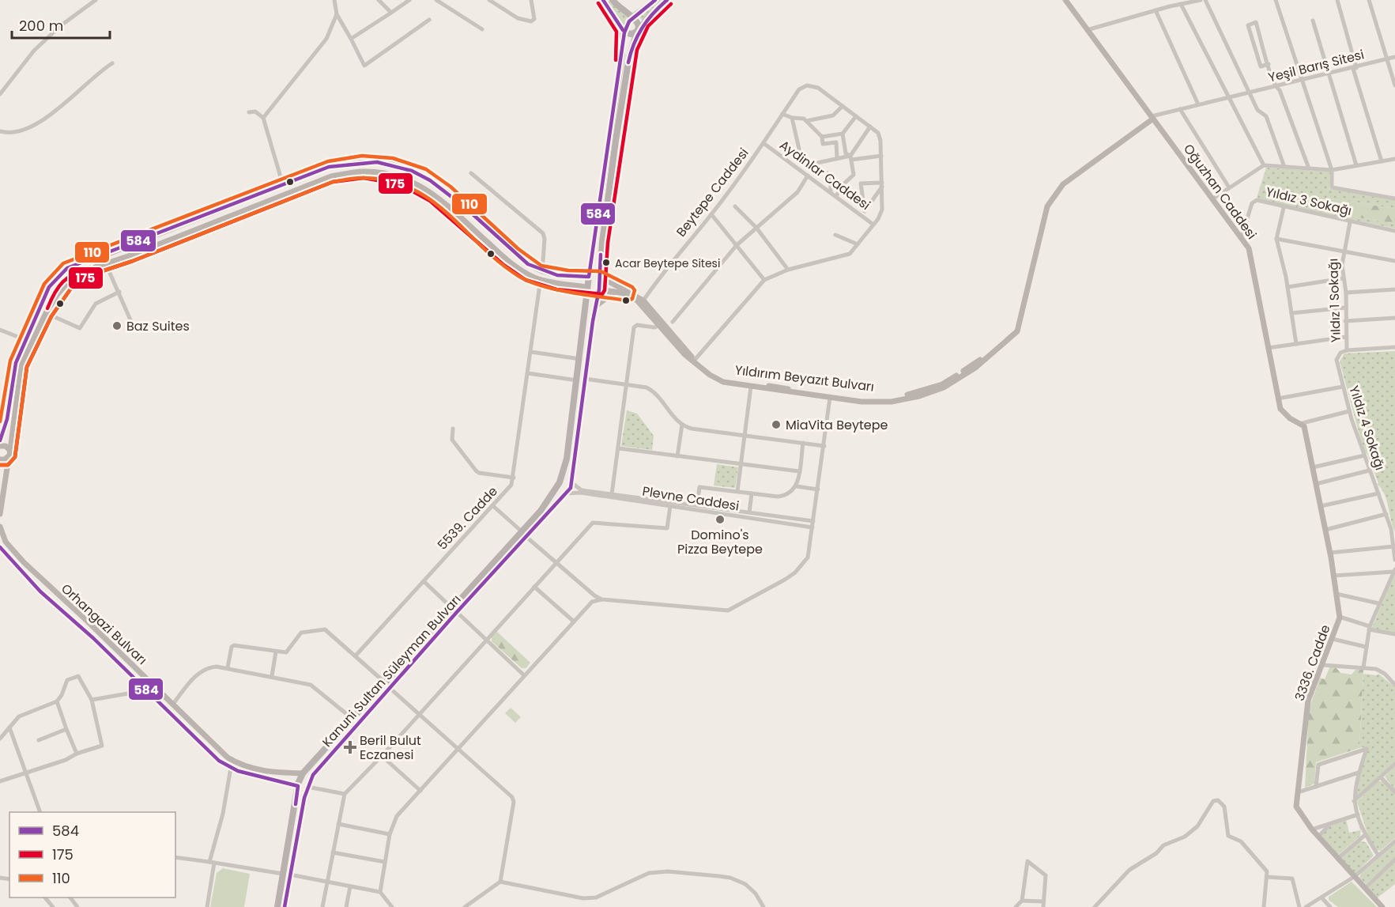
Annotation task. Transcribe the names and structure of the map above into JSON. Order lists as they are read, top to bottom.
{
  "streets": {
    "main road": [
      "Oğuzhan Caddesi",
      "Yıldırım Beyazıt Bulvarı",
      "Orhangazi Bulvarı",
      "3336. Cadde",
      "Kanuni Sultan Süleyman Bulvarı"
    ],
    "street": [
      "Yeşil Barış Sitesi",
      "Aydinlar Caddesi",
      "Beytepe Caddesi",
      "Yıldız 3 Sokağı",
      "Yıldız 1 Sokağı",
      "Yıldız 4 Sokağı",
      "Plevne Caddesi",
      "5539. Cadde"
    ]
  },
  "crossings": [
    ["Yeşil Barış Sitesi", "Oğuzhan Caddesi"],
    ["Yeşil Barış Sitesi", "Yıldırım Beyazıt Bulvarı"],
    ["Aydinlar Caddesi", "Beytepe Caddesi"],
    ["Oğuzhan Caddesi", "Yıldız 3 Sokağı"],
    ["Oğuzhan Caddesi", "Yıldırım Beyazıt Bulvarı"],
    ["Oğuzhan Caddesi", "3336. Cadde"],
    ["Beytepe Caddesi", "Yıldırım Beyazıt Bulvarı"],
    ["Yıldız 3 Sokağı", "Yıldız 1 Sokağı"],
    ["Yıldız 1 Sokağı", "Yıldız 4 Sokağı"],
    ["Yıldırım Beyazıt Bulvarı", "Kanuni Sultan Süleyman Bulvarı"],
    ["Plevne Caddesi", "Kanuni Sultan Süleyman Bulvarı"],
    ["Orhangazi Bulvarı", "Kanuni Sultan Süleyman Bulvarı"]
  ],
  "places": {
    "other": [
      "Acar Beytepe Sitesi",
      "Baz Suites",
      "MiaVita Beytepe",
      "Domino's Pizza Beytepe"
    ],
    "health": ["Beril Bulut Eczanesi"]
  },
  "lines": ["transit line 584", "transit line 175", "transit line 110"],
  "legend": ["584", "175", "110"],
  "scale_bar": "200 m"
}
